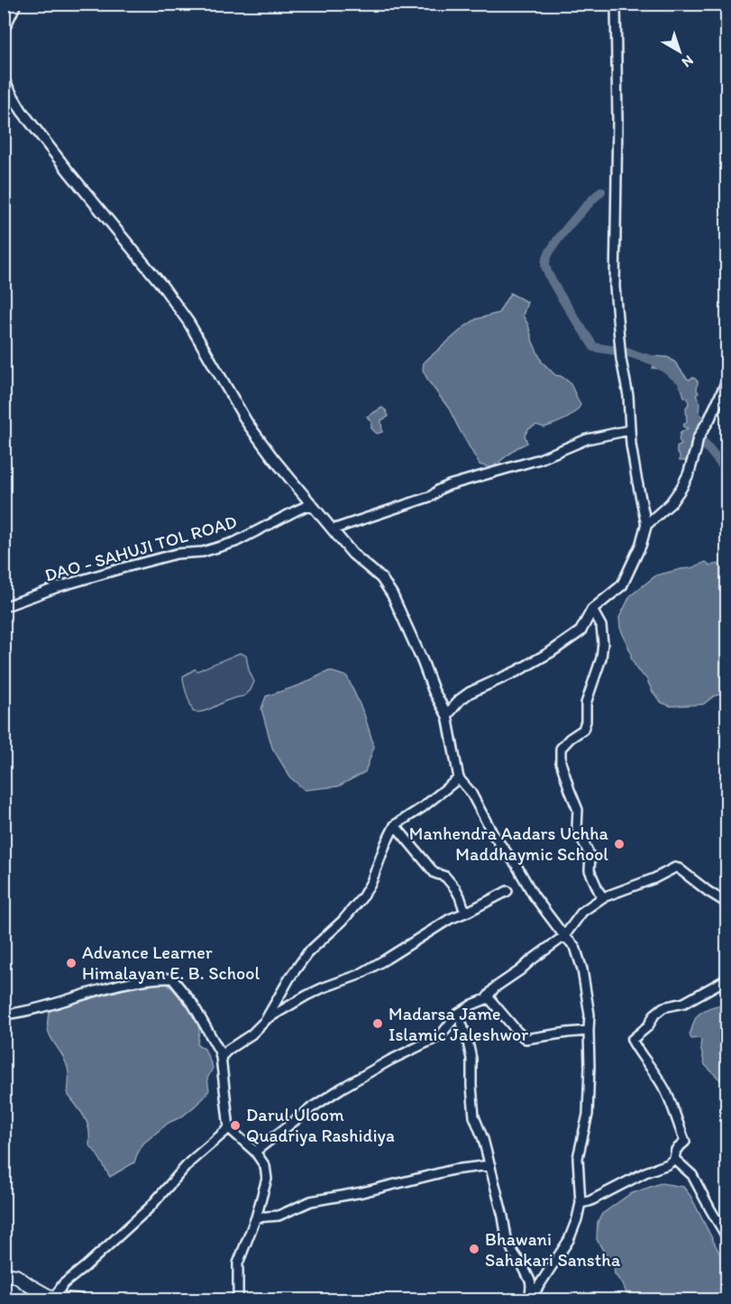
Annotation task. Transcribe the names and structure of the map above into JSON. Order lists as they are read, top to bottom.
{
  "streets": {
    "street": ["DAO - SAHUJI TOL ROAD"]
  },
  "places": [
    "Manhendra Aadars Uchha Maddhaymic School",
    "Advance Learner Himalayan E. B. School",
    "Madarsa Jame Islamic Jaleshwor",
    "Darul Uloom Quadriya Rashidiya",
    "Bhawani Sahakari Sanstha"
  ],
  "north": "bottom right"
}
